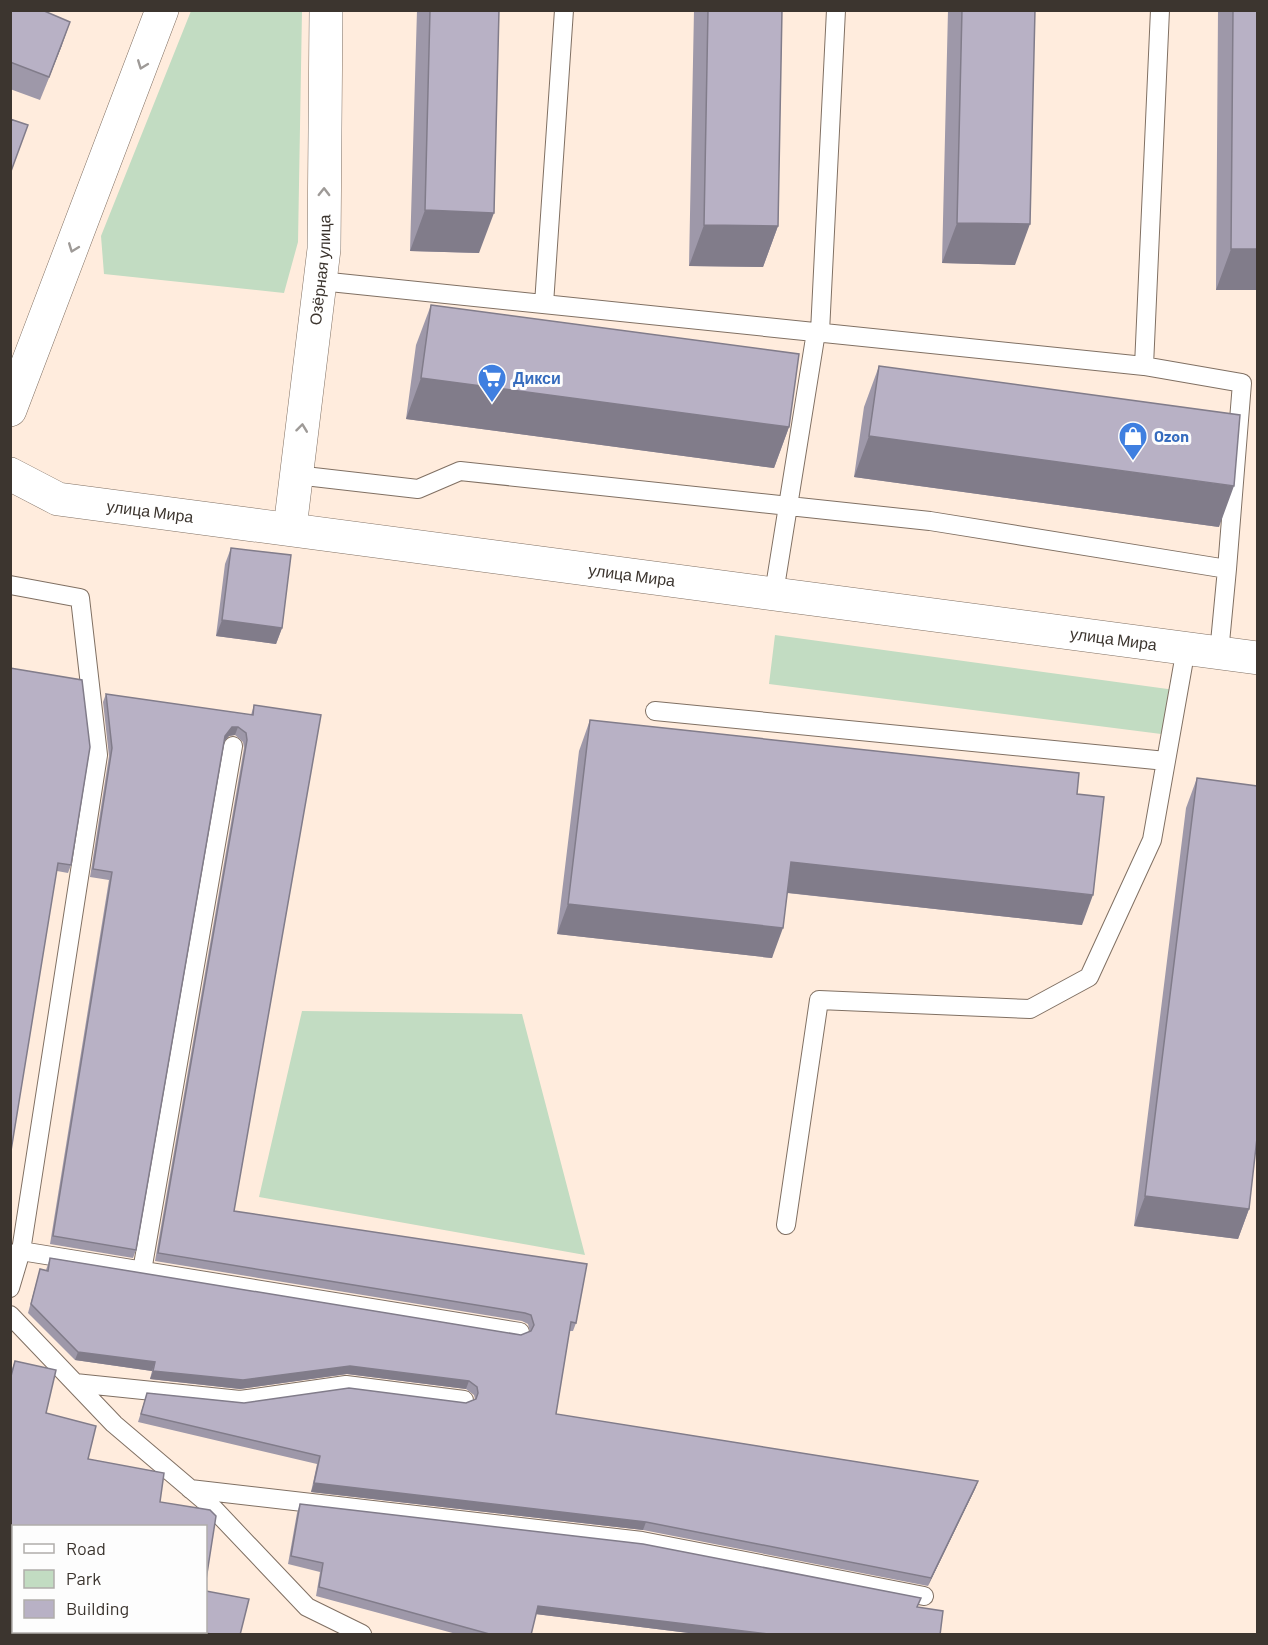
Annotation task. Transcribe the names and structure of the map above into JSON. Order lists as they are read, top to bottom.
{
  "streets": {
    "street": ["Озёрная улица", "улица Мира"]
  },
  "crossings": [
    ["Озёрная улица", "улица Мира"]
  ],
  "places": {
    "supermarket": ["Дикси"],
    "shop": ["Ozon"]
  },
  "legend": ["Road", "Park", "Building"]
}
